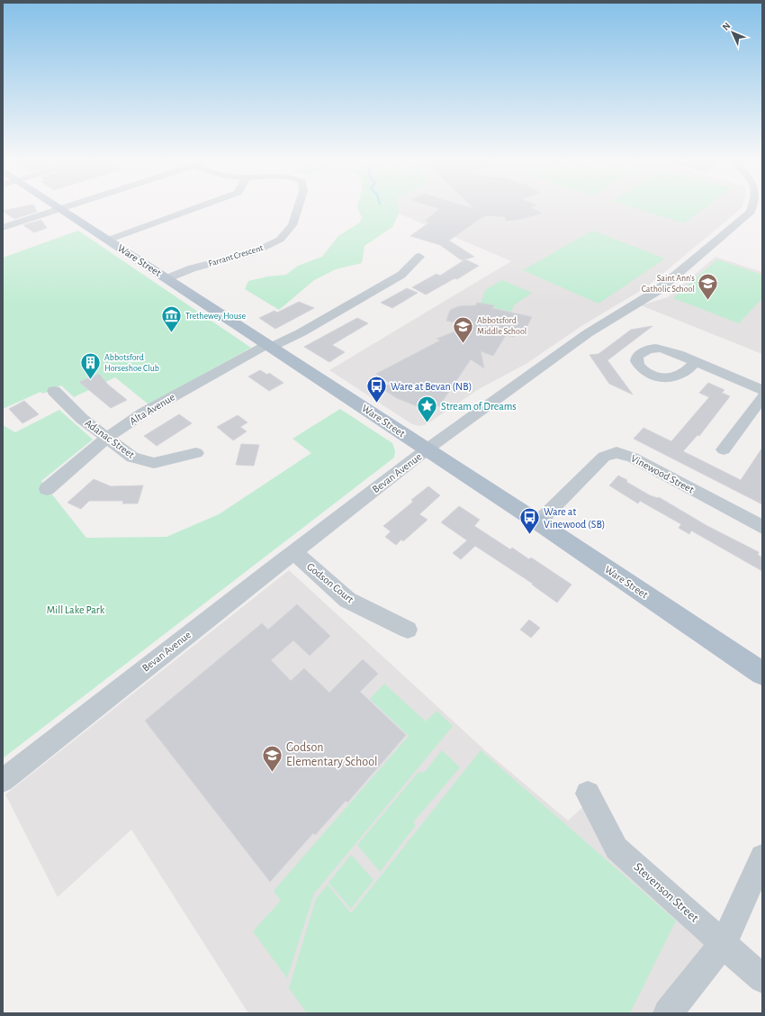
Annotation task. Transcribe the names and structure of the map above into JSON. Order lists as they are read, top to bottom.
{
  "streets": {
    "main road": ["Ware Street"],
    "street": [
      "Farrant Crescent",
      "Alta Avenue",
      "Adanac Street",
      "Bevan Avenue",
      "Vinewood Street",
      "Godson Court",
      "Stevenson Street"
    ]
  },
  "crossings": [
    ["Farrant Crescent", "Ware Street"],
    ["Ware Street", "Alta Avenue"],
    ["Ware Street", "Bevan Avenue"],
    ["Ware Street", "Vinewood Street"],
    ["Alta Avenue", "Adanac Street"],
    ["Bevan Avenue", "Godson Court"]
  ],
  "parks": ["Mill Lake Park"],
  "places": {
    "school or university": ["Saint Ann's Catholic School", "Abbotsford Middle School", "Godson Elementary School"],
    "museum": ["Trethewey House"],
    "building": ["Abbotsford Horseshoe Club"],
    "bus stop": ["Ware at Bevan (NB)", "Ware at Vinewood (SB)"],
    "place": ["Stream of Dreams"]
  },
  "north": "top left"
}
